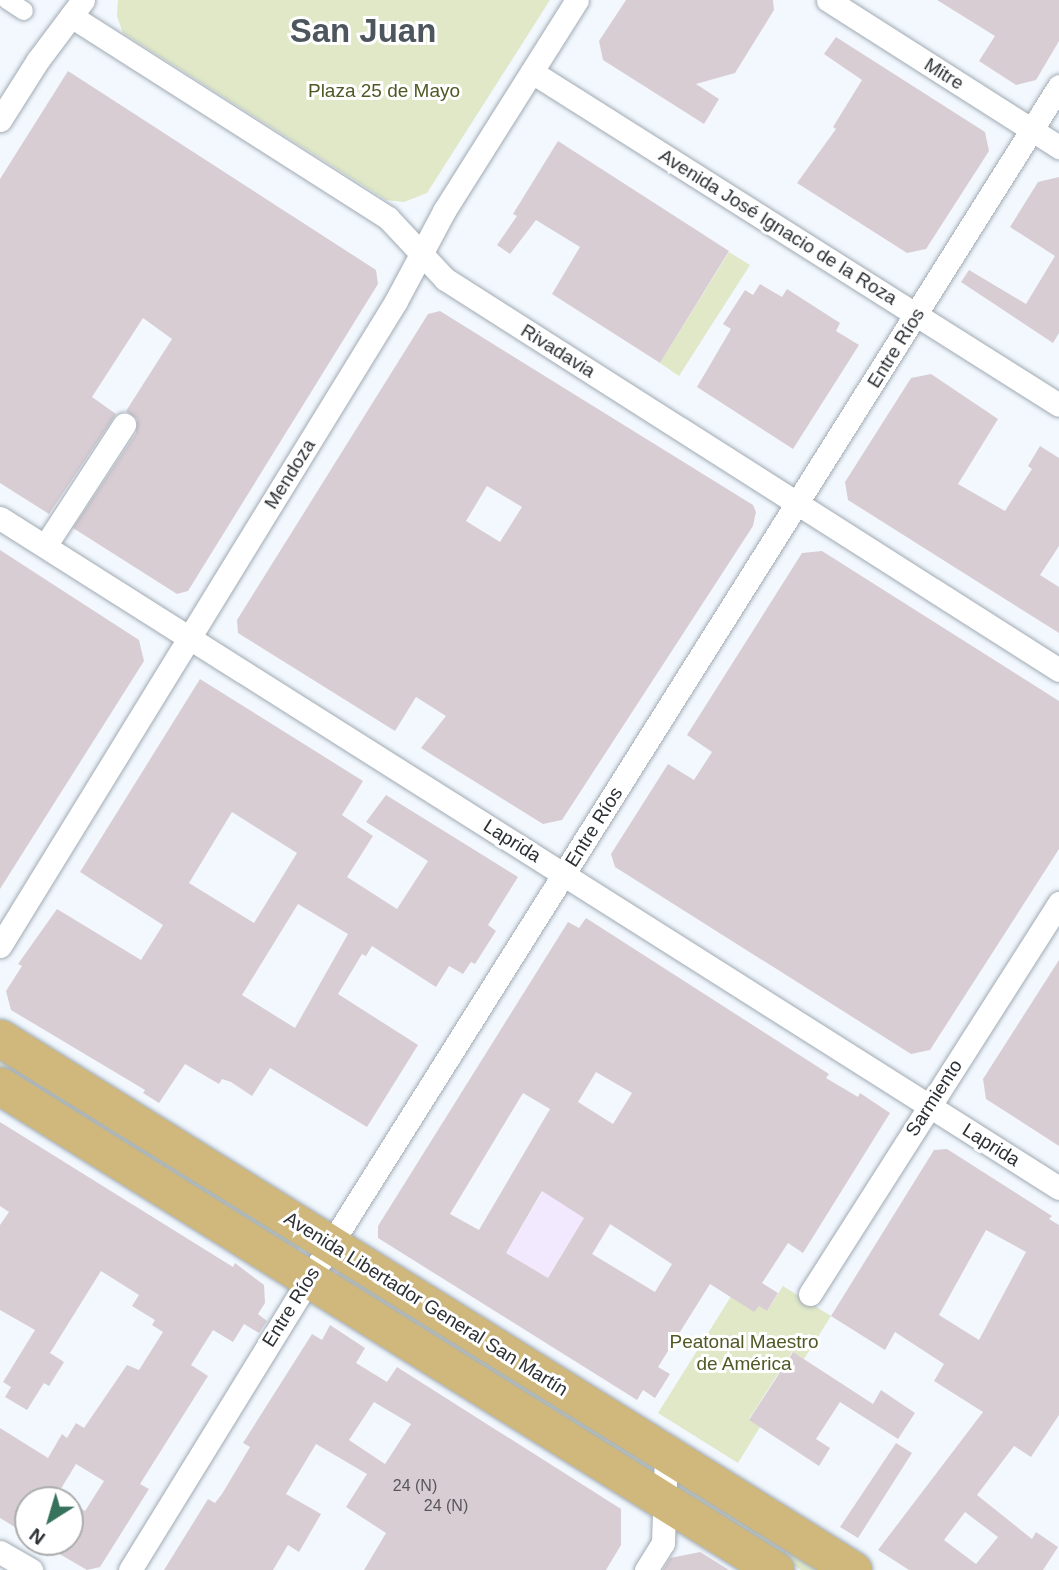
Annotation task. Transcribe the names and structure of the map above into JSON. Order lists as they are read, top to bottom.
{
  "streets": {
    "main road": ["Avenida Libertador General San Martín"],
    "street": [
      "Mitre",
      "Avenida José Ignacio de la Roza",
      "Entre Ríos",
      "Rivadavia",
      "Mendoza",
      "Laprida",
      "Sarmiento"
    ]
  },
  "crossings": [
    ["Mitre", "Entre Ríos"],
    ["Avenida José Ignacio de la Roza", "Entre Ríos"],
    ["Avenida José Ignacio de la Roza", "Mendoza"],
    ["Entre Ríos", "Rivadavia"],
    ["Entre Ríos", "Laprida"],
    ["Entre Ríos", "Avenida Libertador General San Martín"],
    ["Rivadavia", "Mendoza"],
    ["Mendoza", "Laprida"],
    ["Laprida", "Sarmiento"]
  ],
  "districts": ["San Juan"],
  "parks": ["Plaza 25 de Mayo", "Peatonal Maestro de América"],
  "house_numbers": ["24 (N)", "24 (N)"],
  "north": "bottom left"
}
